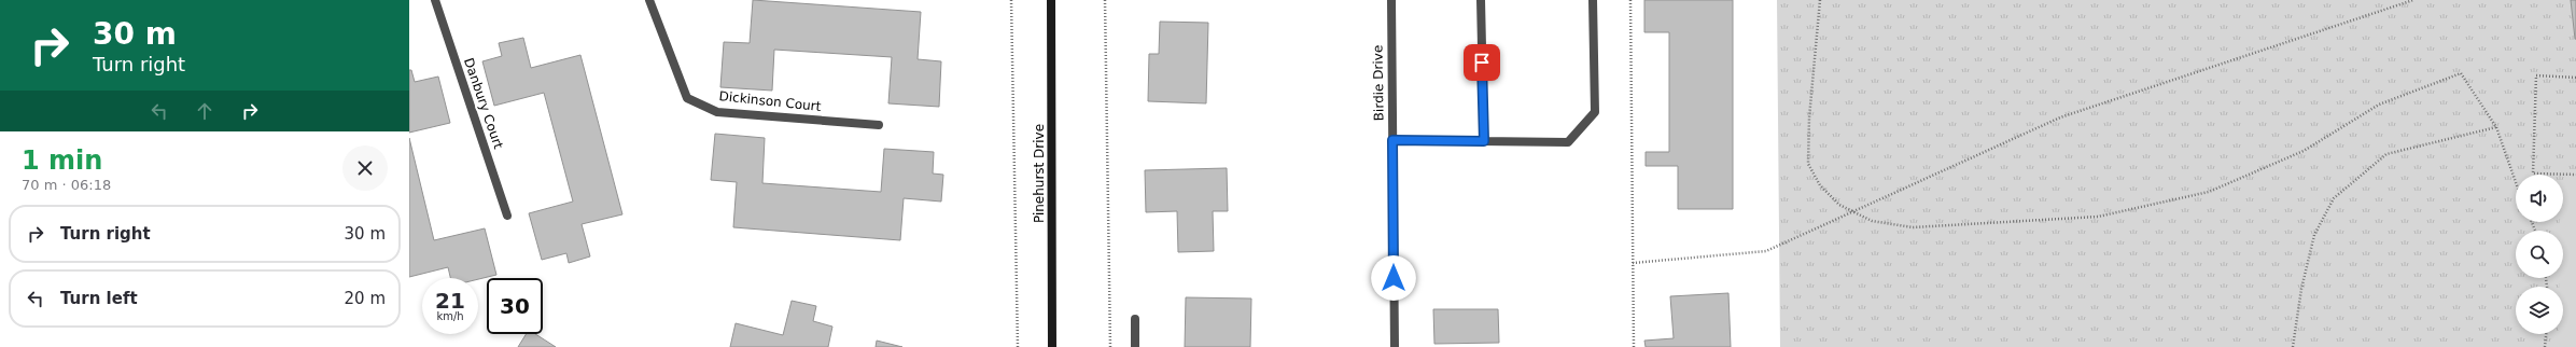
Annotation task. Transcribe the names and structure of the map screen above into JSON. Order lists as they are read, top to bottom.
{
  "streets": {
    "street": [
      "Birdie Drive",
      "Dickinson Court",
      "Danbury Court",
      "Pinehurst Drive"
    ]
  },
  "page": {
    "turn": ["30 m", "Turn right"],
    "heading": ["1 min", "70 m · 06:18"],
    "list": [
      {
        "name": "Turn right",
        "value": "30 m"
      },
      {
        "name": "Turn left",
        "value": "20 m"
      }
    ],
    "speed": "21 km/h",
    "limit": "30"
  }
}
